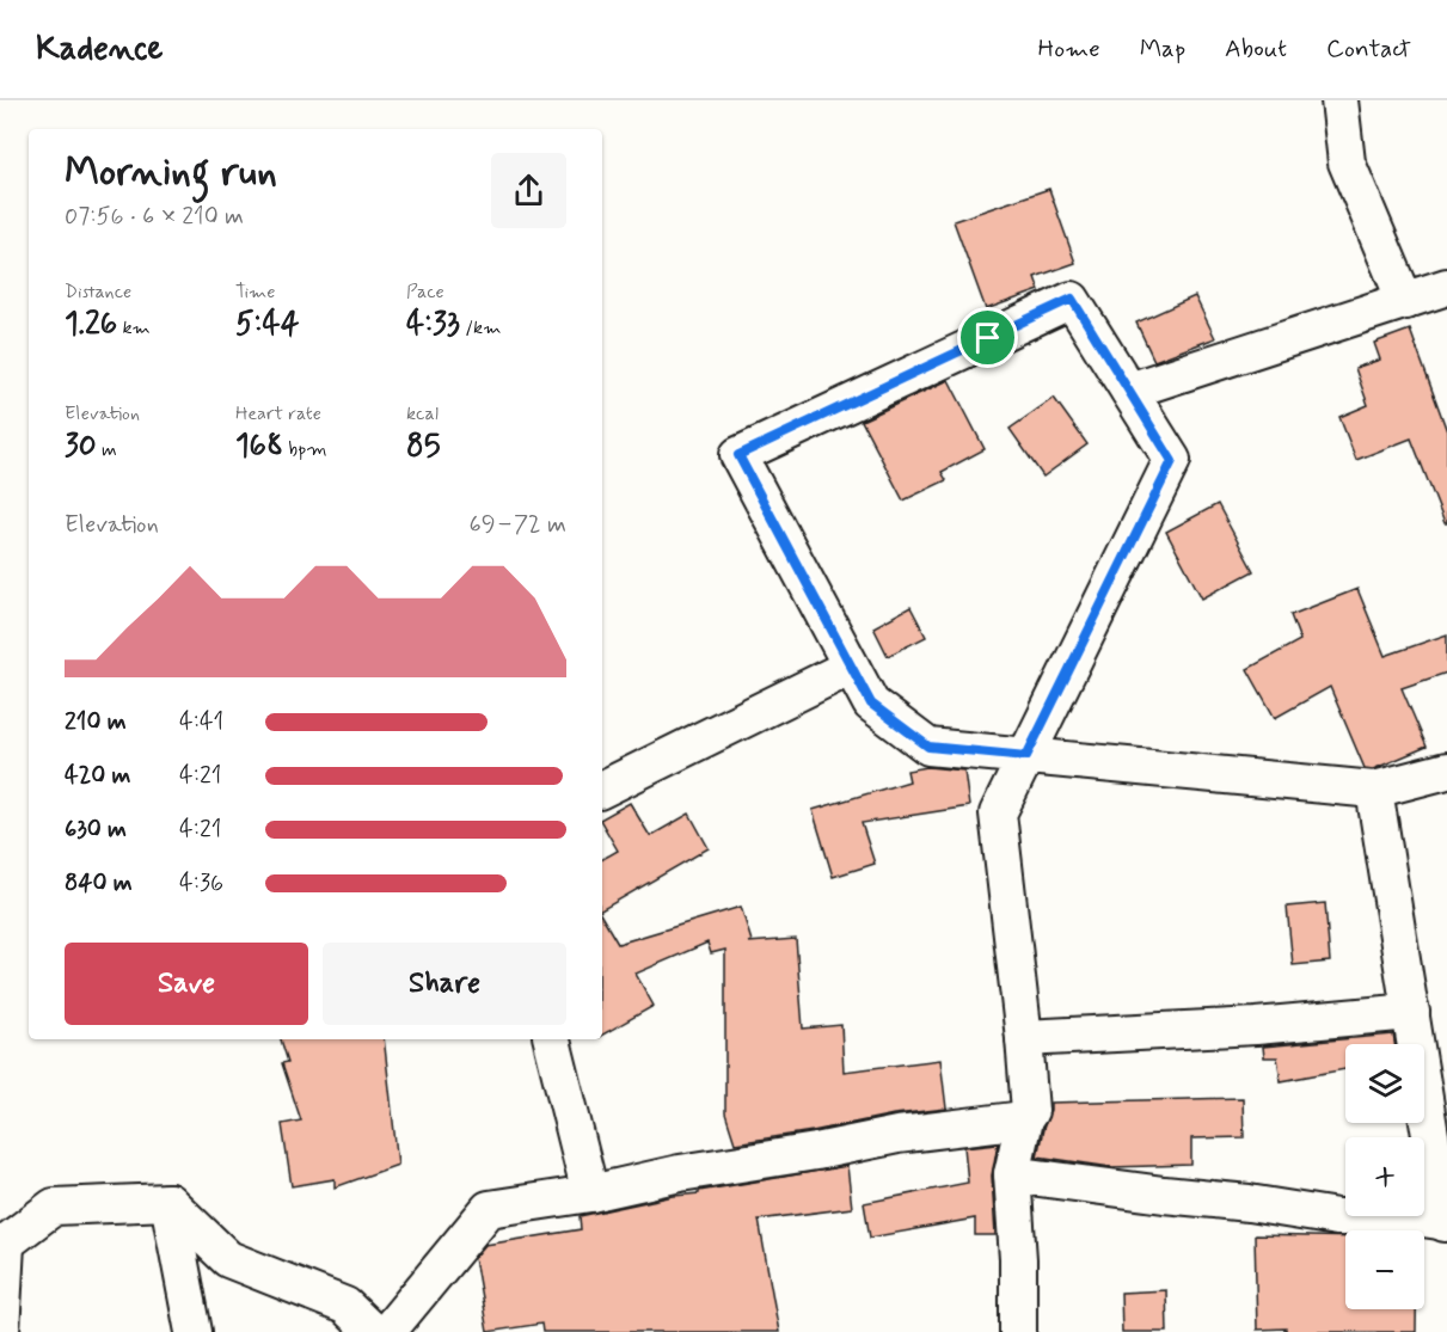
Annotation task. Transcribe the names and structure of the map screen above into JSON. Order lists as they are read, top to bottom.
{
  "page": {
    "header": "Kadence",
    "nav": [
      "Home",
      "Map",
      "About",
      "Contact"
    ],
    "heading": ["Morning run", "07:56 · 6 × 210 m"],
    "stats": [
      ["Distance", "1.26 km"],
      ["Time", "5:44"],
      ["Pace", "4:33 /km"],
      ["Elevation", "30 m"],
      ["Heart rate", "168 bpm"],
      ["kcal", "85"]
    ],
    "chart": ["Elevation", "69–72 m"],
    "list": [
      {
        "name": "210 m",
        "note": "4:41"
      },
      {
        "name": "420 m",
        "note": "4:21"
      },
      {
        "name": "630 m",
        "note": "4:21"
      },
      {
        "name": "840 m",
        "note": "4:36"
      }
    ],
    "buttons": ["Save", "Share"],
    "map_buttons": ["+", "−"]
  }
}
